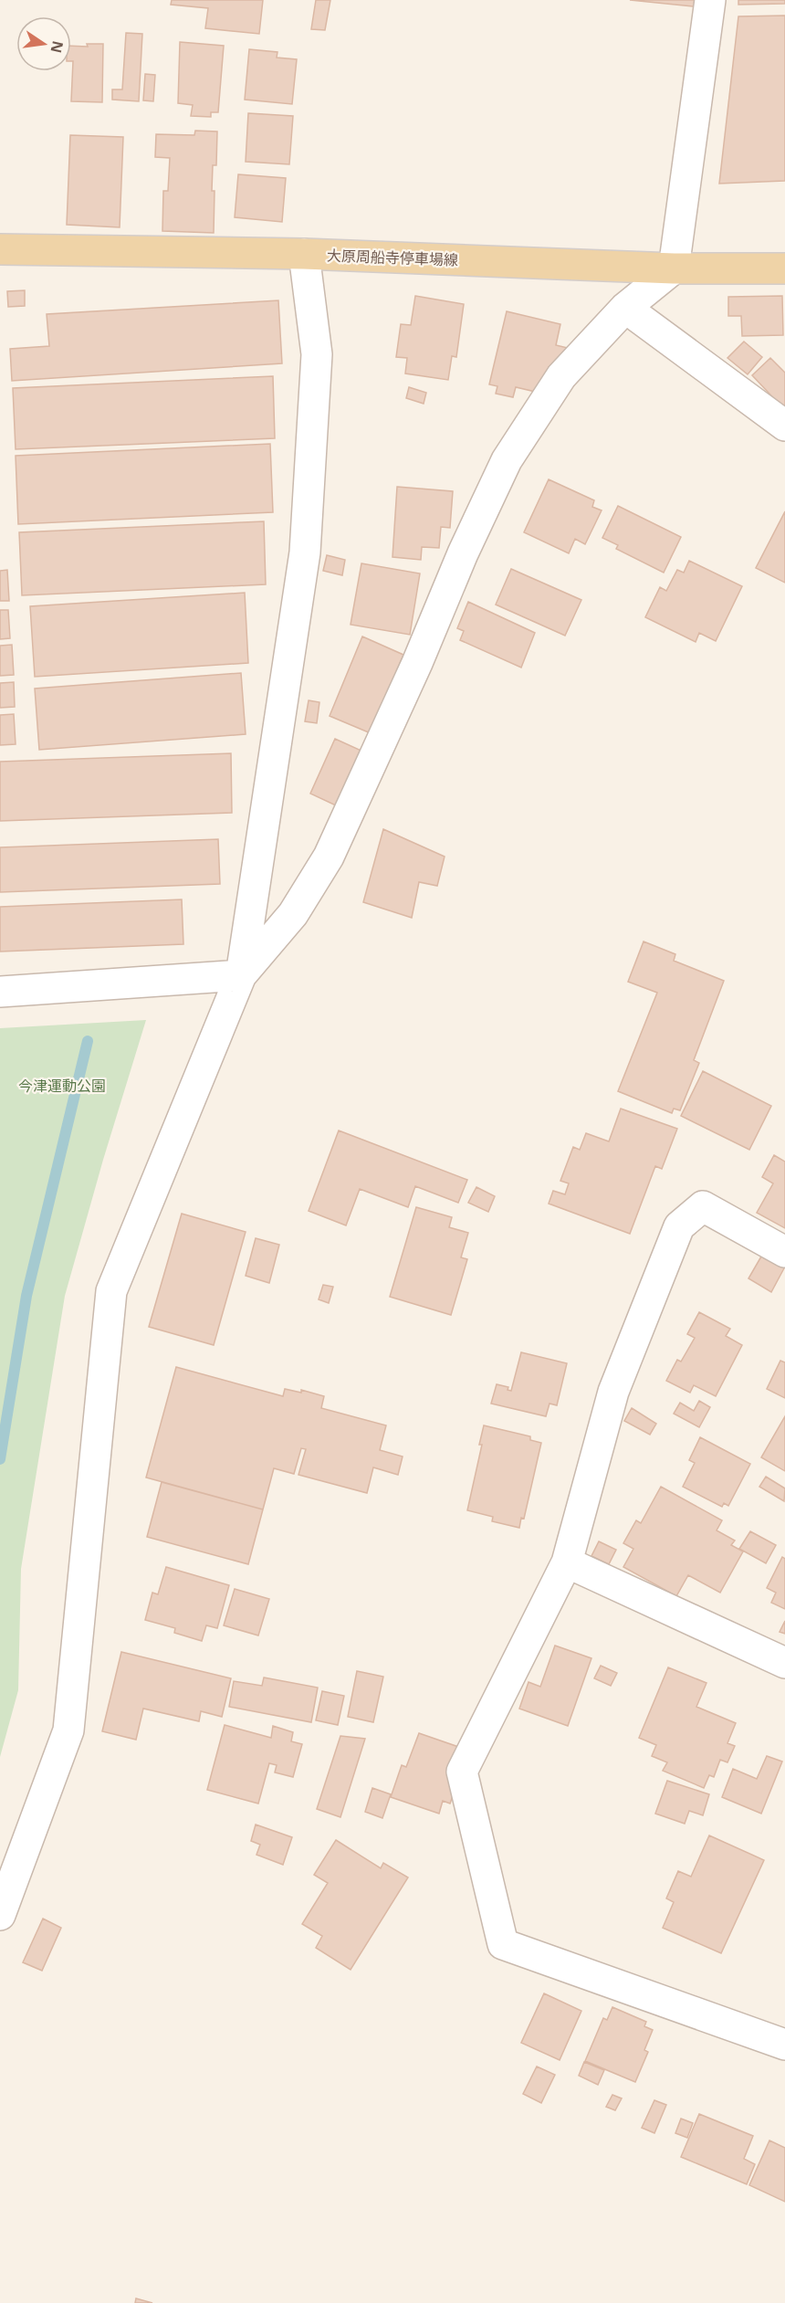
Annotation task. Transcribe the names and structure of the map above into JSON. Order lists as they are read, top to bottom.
{
  "streets": {
    "main road": ["大原周船寺停車場線"]
  },
  "parks": ["今津運動公園"],
  "north": "right"
}
